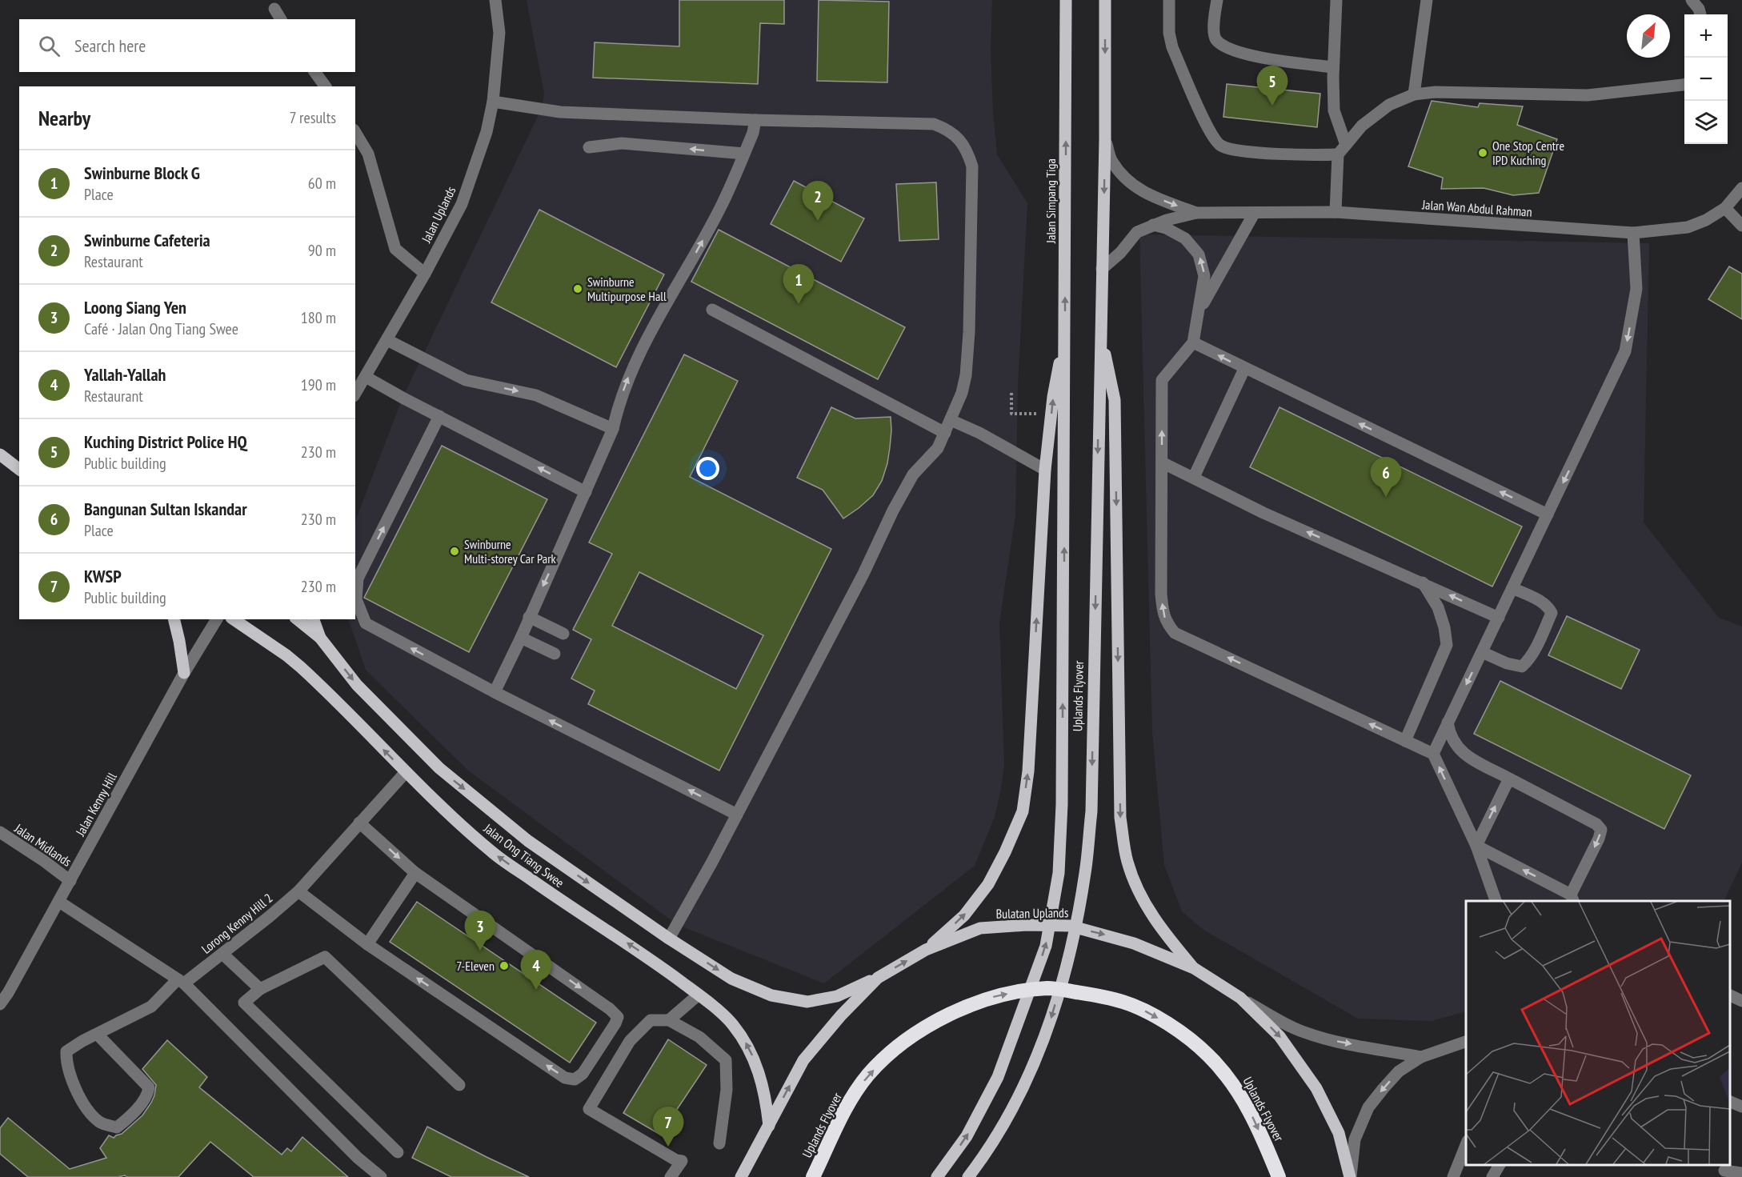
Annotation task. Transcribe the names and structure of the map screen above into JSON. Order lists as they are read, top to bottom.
{
  "streets": {
    "highway": ["Uplands Flyover"],
    "main road": ["Jalan Simpang Tiga", "Jalan Ong Tiang Swee", "Bulatan Uplands"],
    "street": [
      "Jalan Wan Abdul Rahman",
      "Jalan Uplands",
      "Jalan Kenny Hill",
      "Jalan Midlands",
      "Lorong Kenny Hill 2"
    ]
  },
  "crossings": [
    ["Jalan Simpang Tiga", "Uplands Flyover"],
    ["Jalan Kenny Hill", "Jalan Midlands"],
    ["Jalan Ong Tiang Swee", "Bulatan Uplands"],
    ["Jalan Ong Tiang Swee", "Lorong Kenny Hill 2"]
  ],
  "places": [
    "One Stop Centre IPD Kuching",
    "Swinburne Multipurpose Hall",
    "Swinburne Multi-storey Car Park",
    "7-Eleven"
  ],
  "north": "top right",
  "page": {
    "map_buttons": ["+", "−"],
    "search": "Search here",
    "pins": [
      "5",
      "2",
      "1",
      "6",
      "3",
      "4",
      "7"
    ],
    "heading": ["Nearby", "7 results"],
    "list": [
      {
        "mark": "1",
        "name": "Swinburne Block G",
        "note": "Place",
        "value": "60 m"
      },
      {
        "mark": "2",
        "name": "Swinburne Cafeteria",
        "note": "Restaurant",
        "value": "90 m"
      },
      {
        "mark": "3",
        "name": "Loong Siang Yen",
        "note": "Café · Jalan Ong Tiang Swee",
        "value": "180 m"
      },
      {
        "mark": "4",
        "name": "Yallah-Yallah",
        "note": "Restaurant",
        "value": "190 m"
      },
      {
        "mark": "5",
        "name": "Kuching District Police HQ",
        "note": "Public building",
        "value": "230 m"
      },
      {
        "mark": "6",
        "name": "Bangunan Sultan Iskandar",
        "note": "Place",
        "value": "230 m"
      },
      {
        "mark": "7",
        "name": "KWSP",
        "note": "Public building",
        "value": "230 m"
      }
    ]
  }
}
